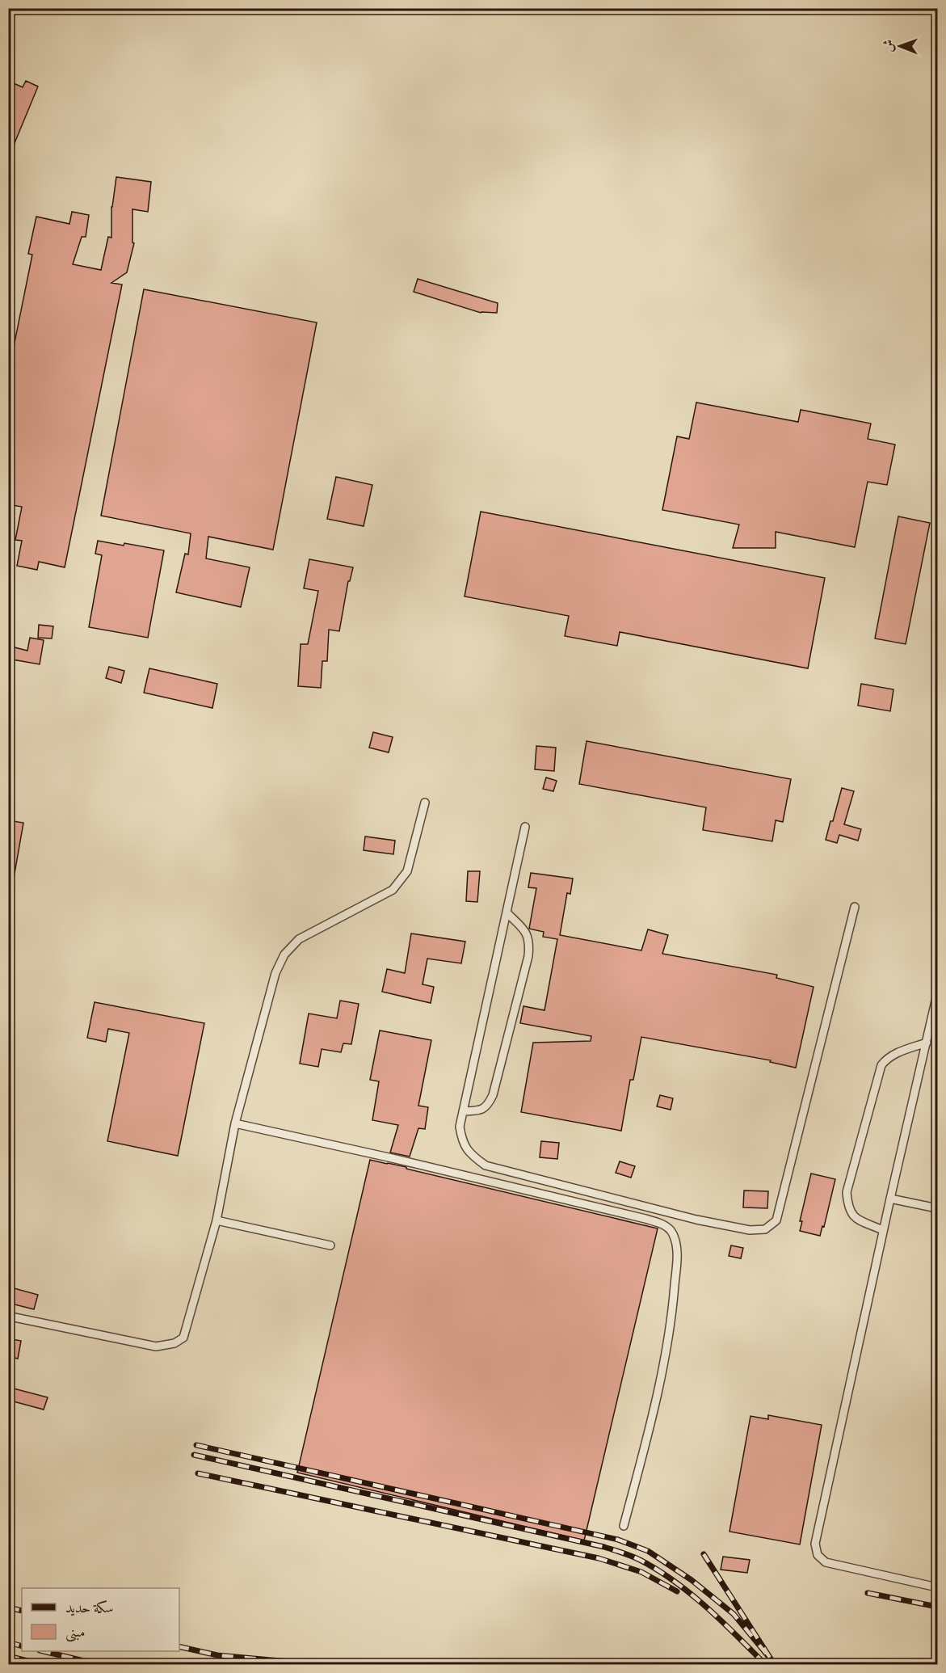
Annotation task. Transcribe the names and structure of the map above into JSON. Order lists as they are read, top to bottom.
{
  "legend": ["سكة حديد", "مبنى"],
  "north": "left"
}
